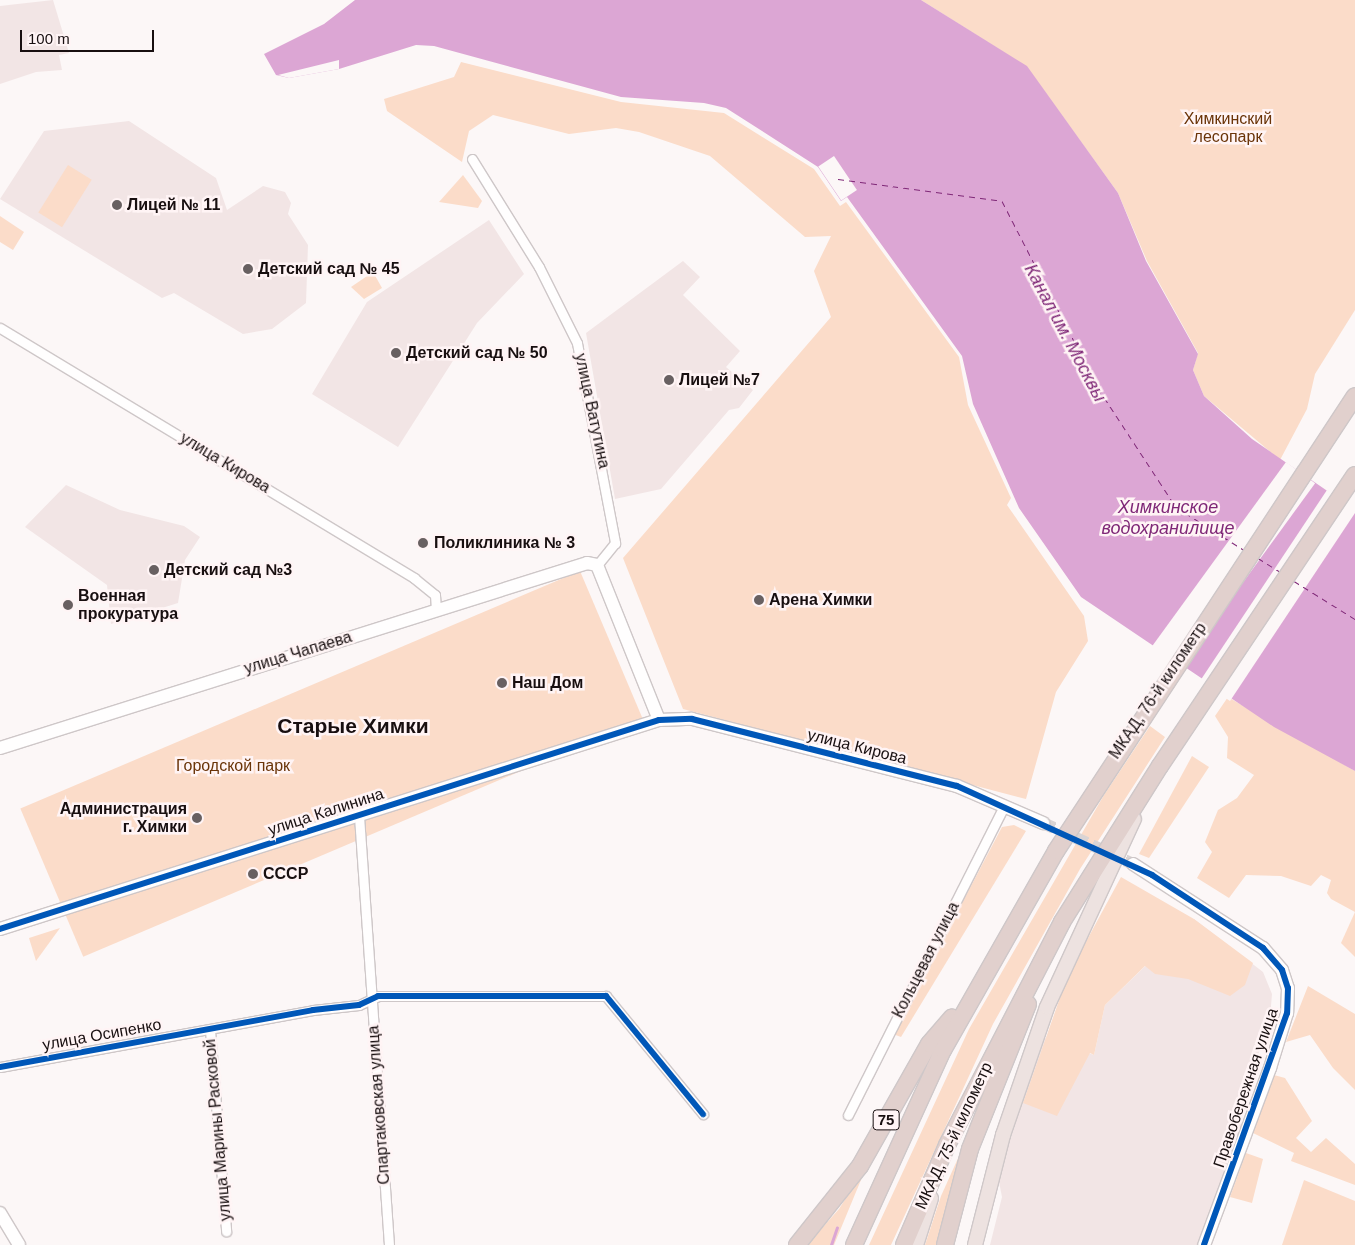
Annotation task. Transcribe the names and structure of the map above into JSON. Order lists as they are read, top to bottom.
{
  "streets": {
    "highway": ["МКАД, 76-й километр", "75", "МКАД, 75-й километр"],
    "street": [
      "улица Ватутина",
      "улица Кирова",
      "улица Чапаева",
      "улица Калинина",
      "Кольцевая улица",
      "улица Осипенко",
      "Правобережная улица",
      "Спартаковская улица",
      "улица Марины Расковой"
    ]
  },
  "crossings": [
    ["улица Ватутина", "улица Чапаева"],
    ["улица Кирова", "улица Чапаева"],
    ["улица Кирова", "улица Калинина"],
    ["улица Кирова", "Кольцевая улица"],
    ["МКАД, 76-й километр", "75"],
    ["улица Калинина", "Спартаковская улица"],
    ["улица Осипенко", "Спартаковская улица"],
    ["улица Осипенко", "улица Марины Расковой"]
  ],
  "districts": ["Старые Химки"],
  "water": ["Канал им. Москвы", "Химкинское водохранилище"],
  "parks": ["Химкинский лесопарк", "Городской парк"],
  "places": [
    "Лицей № 11",
    "Детский сад № 45",
    "Детский сад № 50",
    "Лицей №7",
    "Поликлиника № 3",
    "Детский сад №3",
    "Арена Химки",
    "Военная прокуратура",
    "Наш Дом",
    "Администрация г. Химки",
    "СССР"
  ],
  "scale_bar": "100 m"
}
